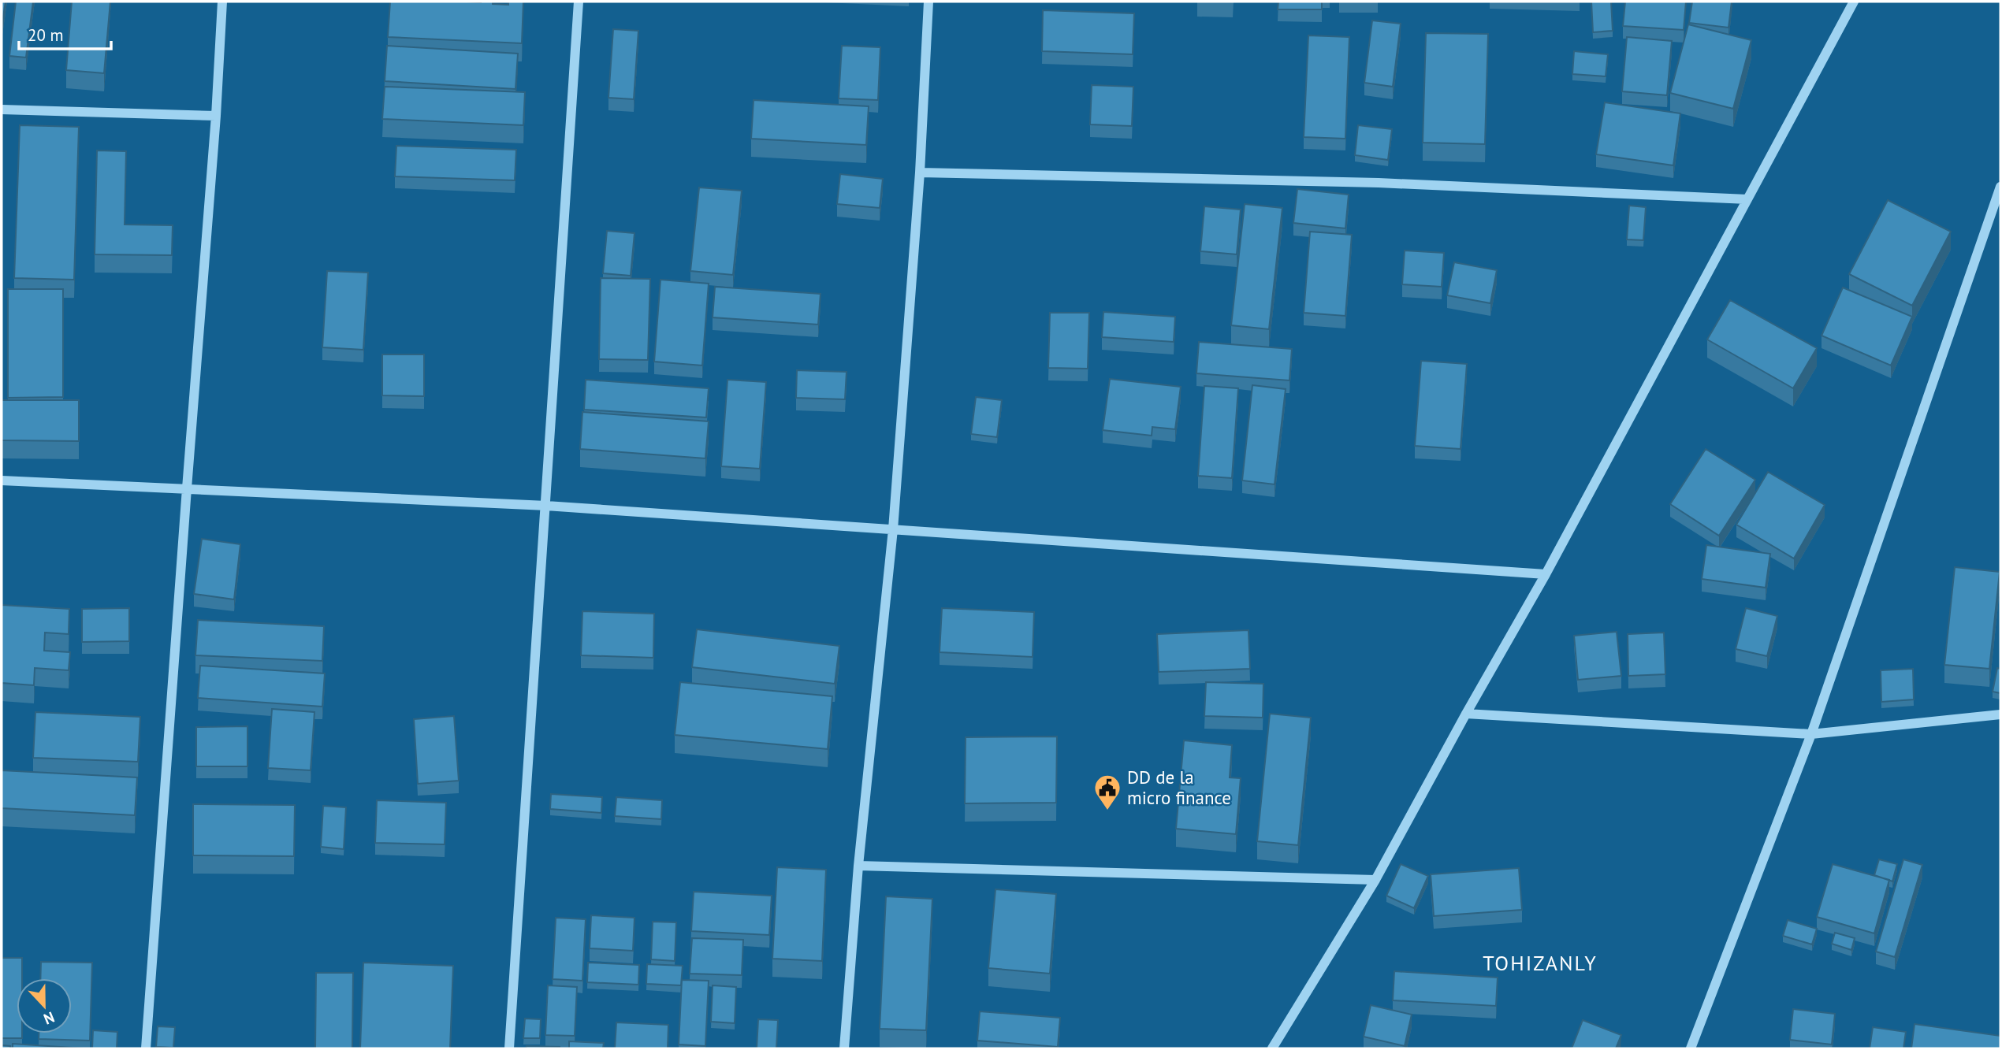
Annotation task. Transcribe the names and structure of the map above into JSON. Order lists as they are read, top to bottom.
{
  "districts": ["TOHIZANLY"],
  "places": {
    "public building": ["DD de la micro finance"]
  },
  "scale_bar": "20 m",
  "north": "bottom"
}
